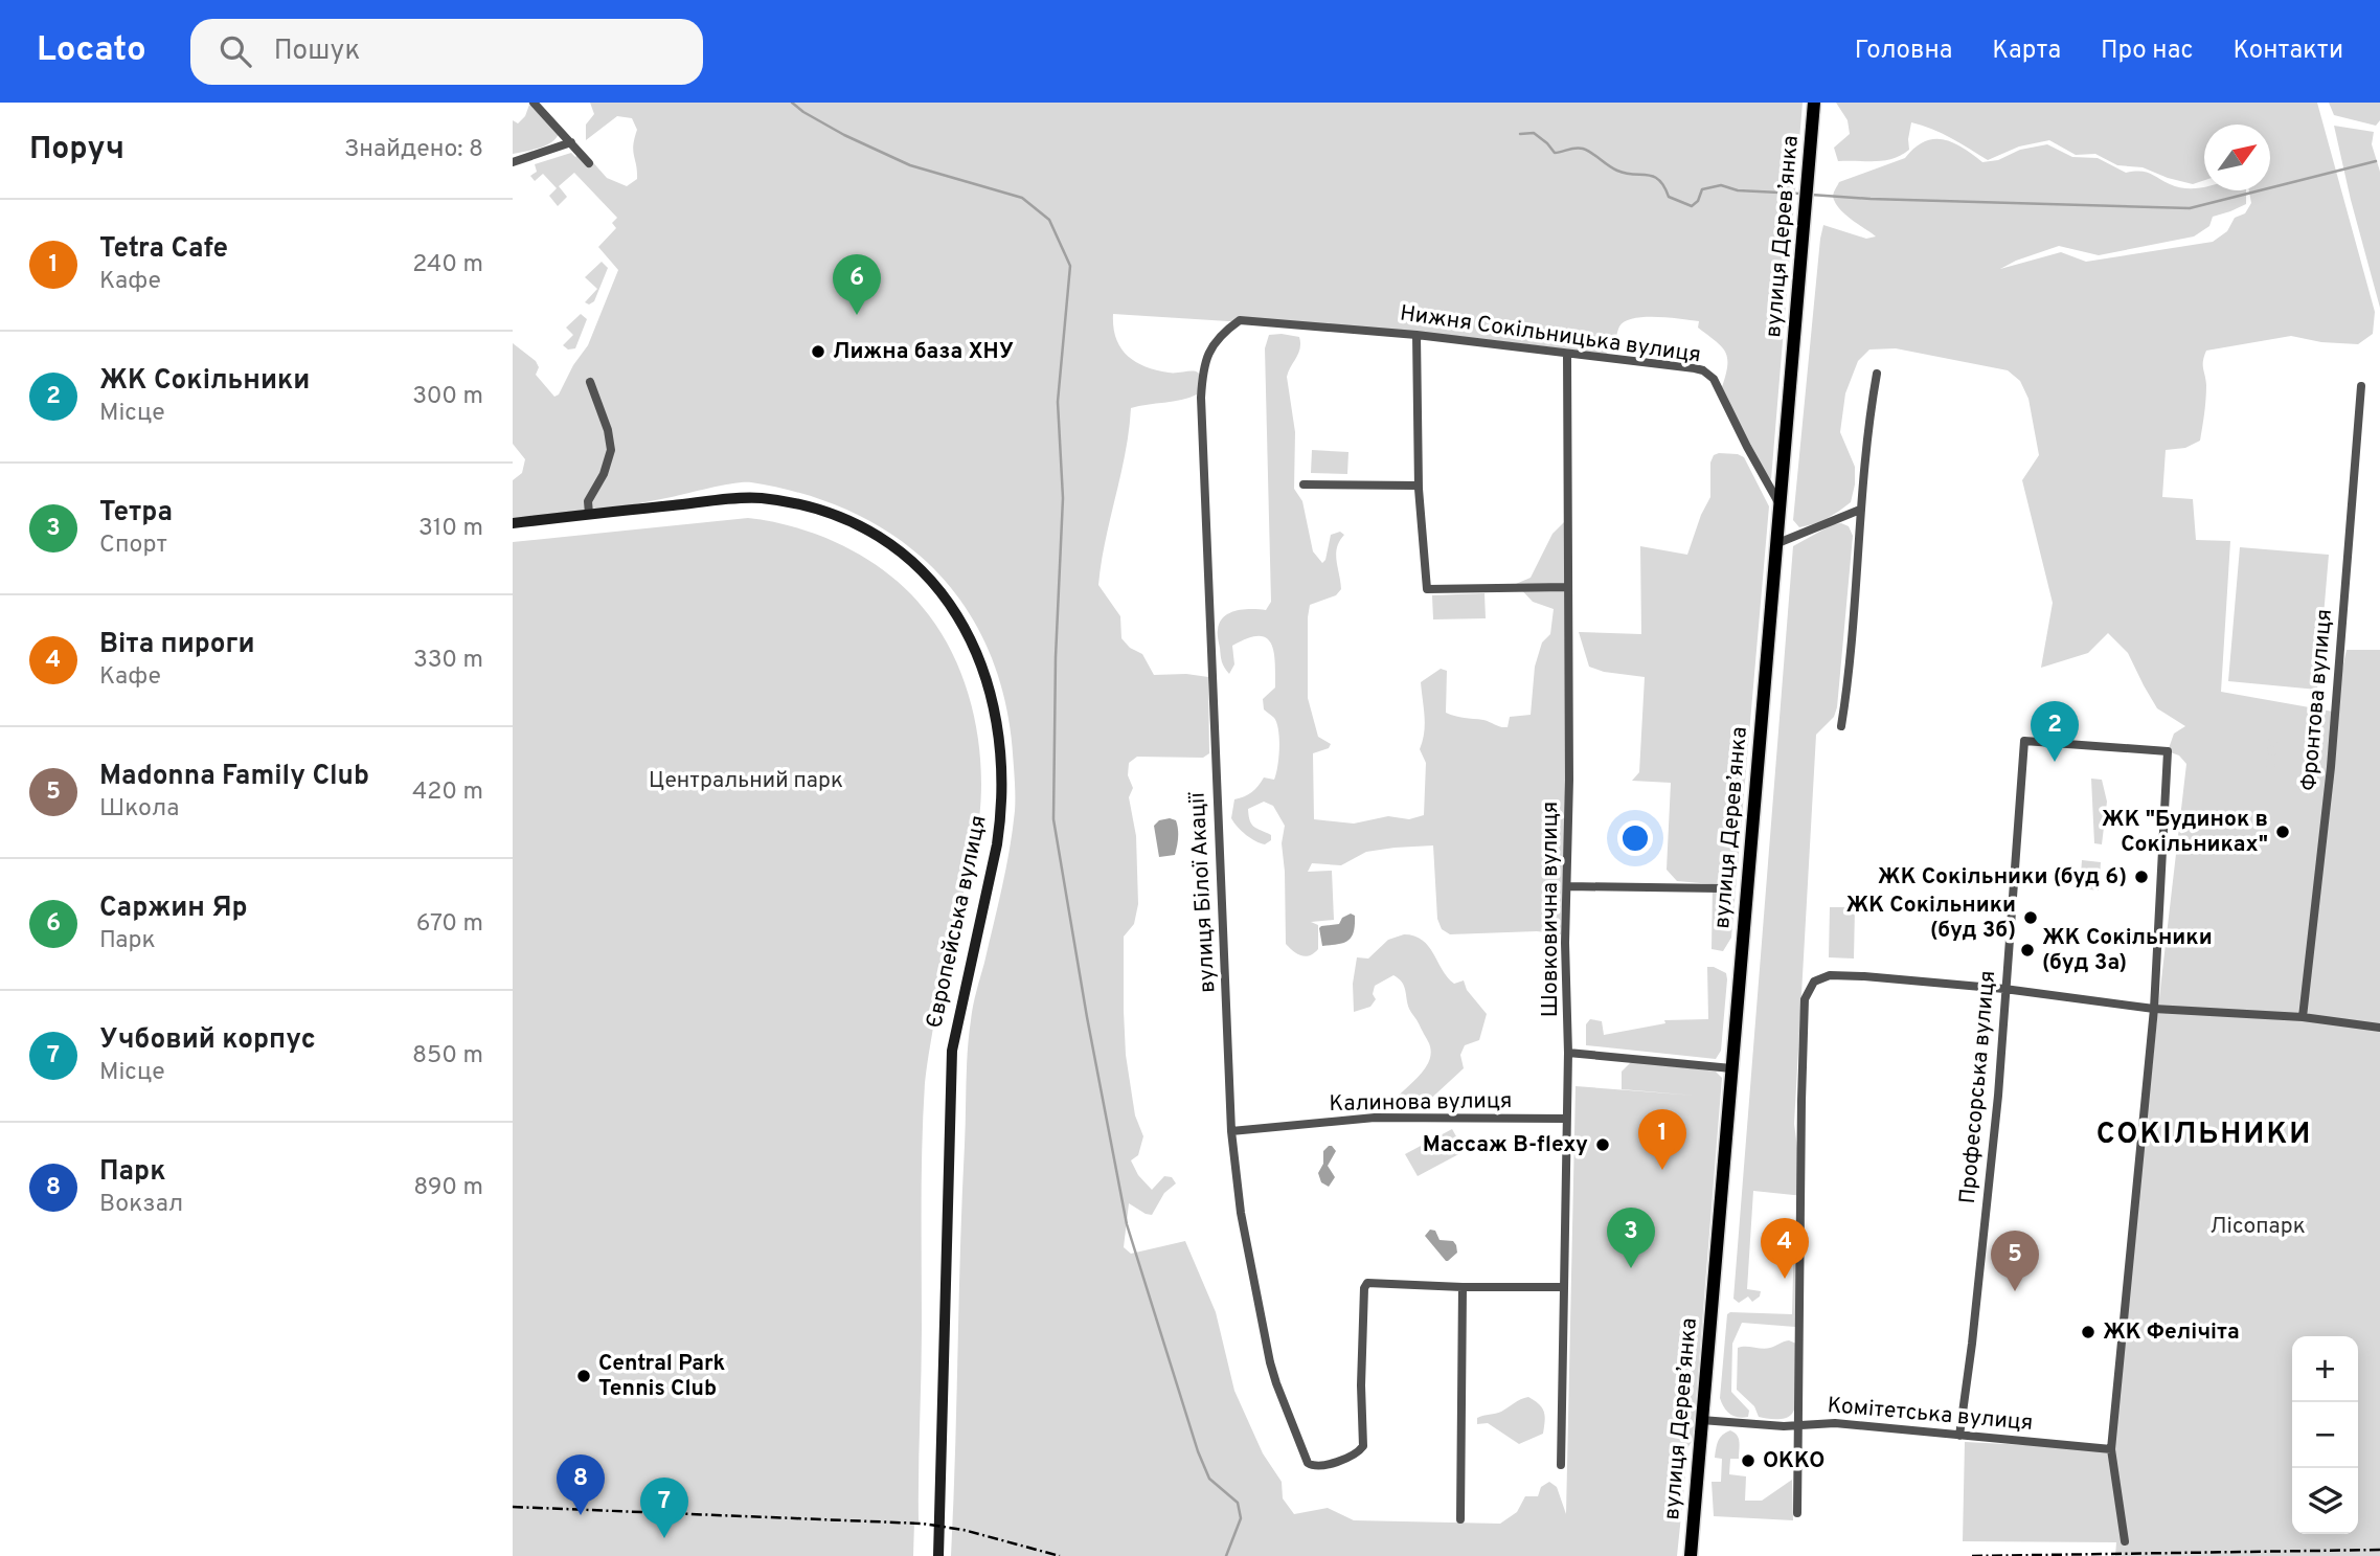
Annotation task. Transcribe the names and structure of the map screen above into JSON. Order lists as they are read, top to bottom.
{
  "streets": {
    "main road": ["вулиця Дерев’янка", "Європейська вулиця"],
    "street": [
      "Нижня Сокільницька вулиця",
      "Фронтова вулиця",
      "вулиця Білої Акації",
      "Шовковична вулиця",
      "Професорська вулиця",
      "Калинова вулиця",
      "Комітетська вулиця"
    ]
  },
  "crossings": [
    ["вулиця Дерев’янка", "Нижня Сокільницька вулиця"],
    ["вулиця Дерев’янка", "Комітетська вулиця"],
    ["Нижня Сокільницька вулиця", "вулиця Білої Акації"],
    ["Нижня Сокільницька вулиця", "Шовковична вулиця"],
    ["вулиця Білої Акації", "Калинова вулиця"],
    ["Шовковична вулиця", "Калинова вулиця"],
    ["Професорська вулиця", "Комітетська вулиця"]
  ],
  "districts": ["СОКІЛЬНИКИ"],
  "parks": ["Центральний парк", "Лісопарк"],
  "places": [
    "Лижна база ХНУ",
    "ЖК \"Будинок в Сокільниках\"",
    "ЖК Сокільники (буд 6)",
    "ЖК Сокільники (буд 3б)",
    "ЖК Сокільники (буд 3а)",
    "Массаж B-flexy",
    "ЖК Фелічіта",
    "Central Park Tennis Club",
    "ОККО"
  ],
  "north": "top right",
  "page": {
    "header": "Locato",
    "search": "Пошук",
    "nav": [
      "Головна",
      "Карта",
      "Про нас",
      "Контакти"
    ],
    "heading": ["Поруч", "Знайдено: 8"],
    "list": [
      {
        "mark": "1",
        "name": "Tetra Cafe",
        "note": "Кафе",
        "value": "240 m"
      },
      {
        "mark": "2",
        "name": "ЖК Сокільники",
        "note": "Місце",
        "value": "300 m"
      },
      {
        "mark": "3",
        "name": "Тетра",
        "note": "Спорт",
        "value": "310 m"
      },
      {
        "mark": "4",
        "name": "Віта пироги",
        "note": "Кафе",
        "value": "330 m"
      },
      {
        "mark": "5",
        "name": "Madonna Family Club",
        "note": "Школа",
        "value": "420 m"
      },
      {
        "mark": "6",
        "name": "Саржин Яр",
        "note": "Парк",
        "value": "670 m"
      },
      {
        "mark": "7",
        "name": "Учбовий корпус",
        "note": "Місце",
        "value": "850 m"
      },
      {
        "mark": "8",
        "name": "Парк",
        "note": "Вокзал",
        "value": "890 m"
      }
    ],
    "pins": [
      "6",
      "2",
      "1",
      "3",
      "4",
      "5",
      "8",
      "7"
    ],
    "map_buttons": ["+", "−"]
  }
}
